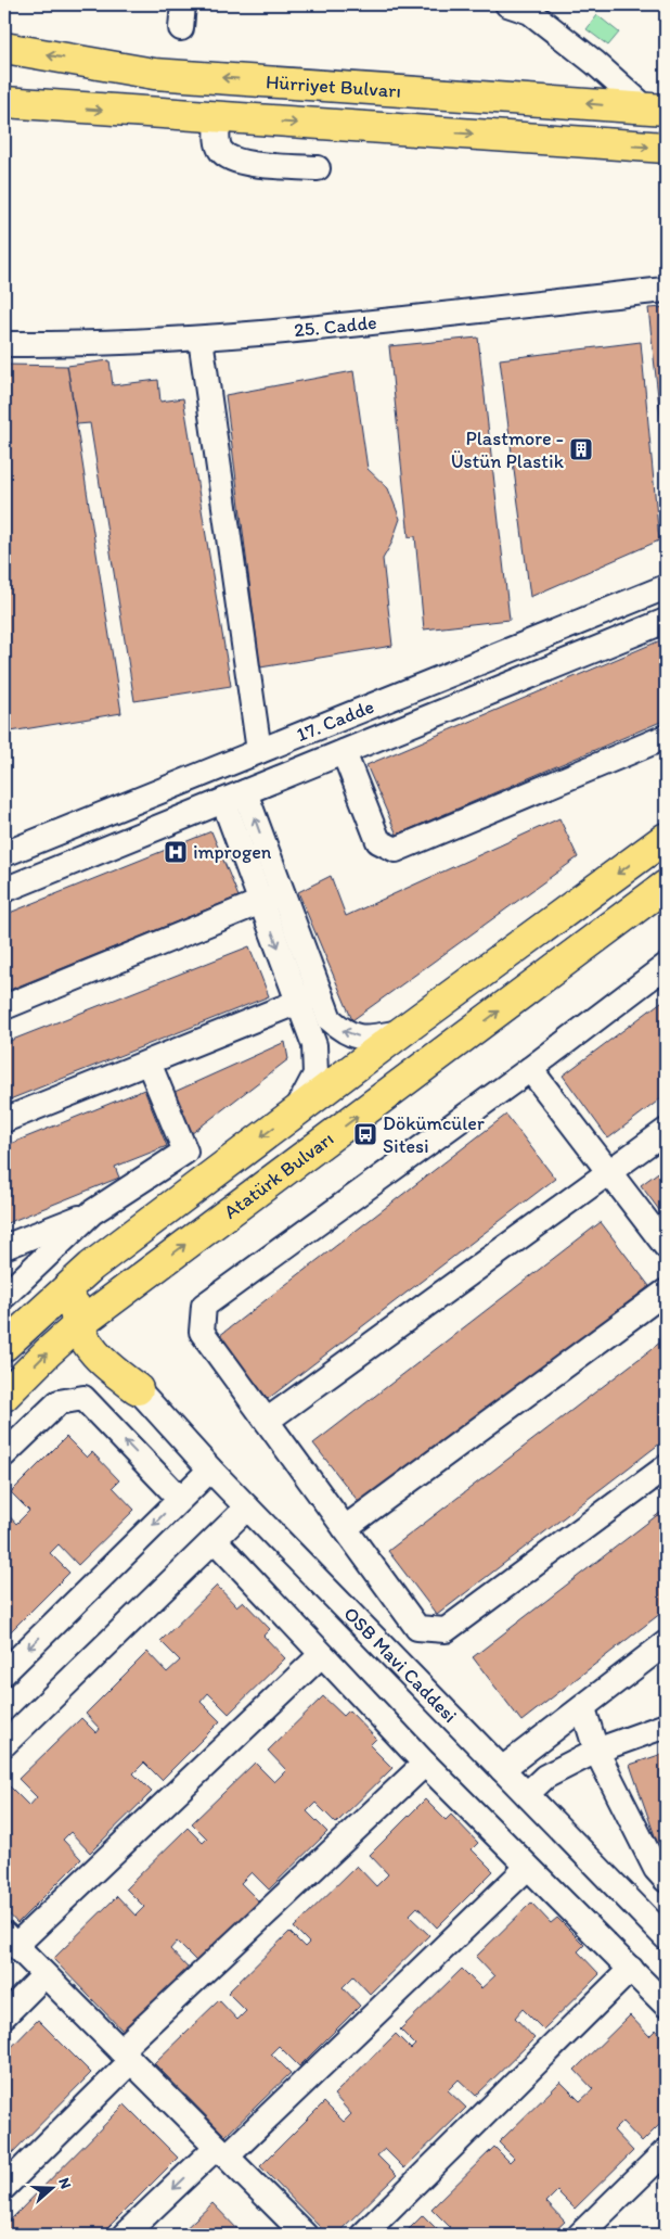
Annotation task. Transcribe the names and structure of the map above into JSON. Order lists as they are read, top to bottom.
{
  "streets": {
    "main road": ["Hürriyet Bulvarı", "Atatürk Bulvarı"],
    "street": ["25. Cadde", "17. Cadde", "OSB Mavi Caddesi"]
  },
  "places": {
    "building": ["Plastmore - Üstün Plastik"],
    "hospital": ["improgen"],
    "bus stop": ["Dökümcüler Sitesi"]
  },
  "north": "right"
}
